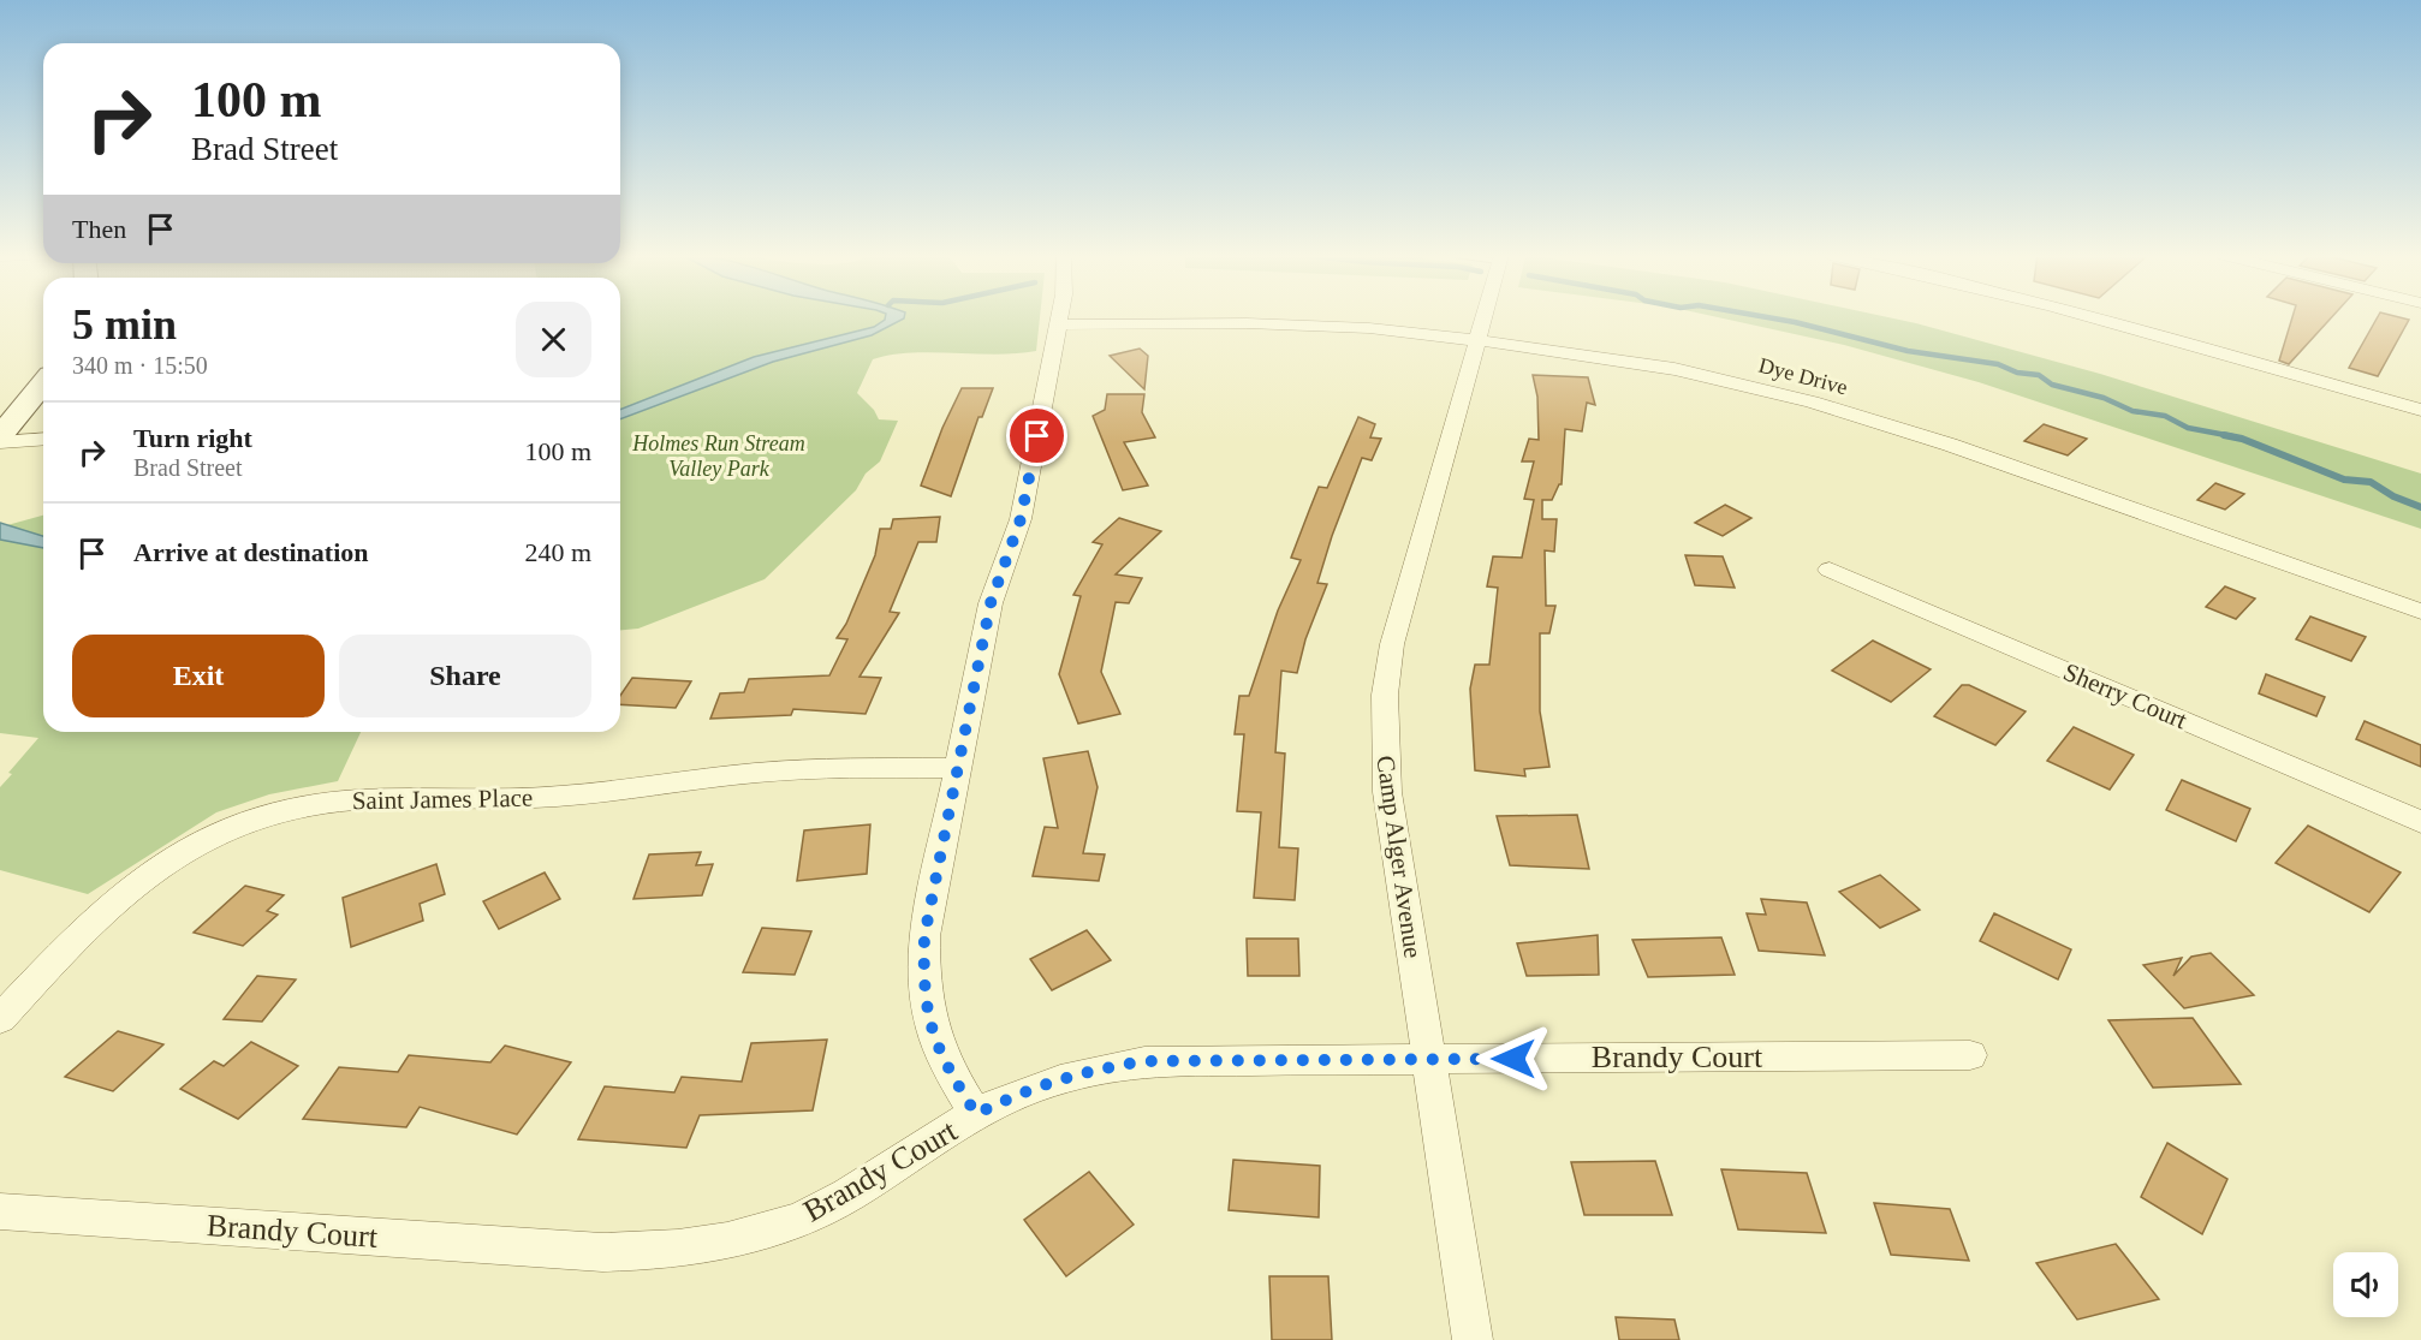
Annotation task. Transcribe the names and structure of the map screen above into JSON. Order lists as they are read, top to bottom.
{
  "streets": {
    "street": [
      "Dye Drive",
      "Sherry Court",
      "Saint James Place",
      "Camp Alger Avenue",
      "Brandy Court"
    ]
  },
  "crossings": [
    ["Dye Drive", "Camp Alger Avenue"],
    ["Camp Alger Avenue", "Brandy Court"]
  ],
  "parks": ["Holmes Run Stream Valley Park"],
  "page": {
    "turn": ["100 m", "Brad Street"],
    "then": "Then",
    "heading": ["5 min", "340 m · 15:50"],
    "list": [
      {
        "name": "Turn right",
        "note": "Brad Street",
        "value": "100 m"
      },
      {
        "name": "Arrive at destination",
        "value": "240 m"
      }
    ],
    "buttons": ["Exit", "Share"]
  }
}
